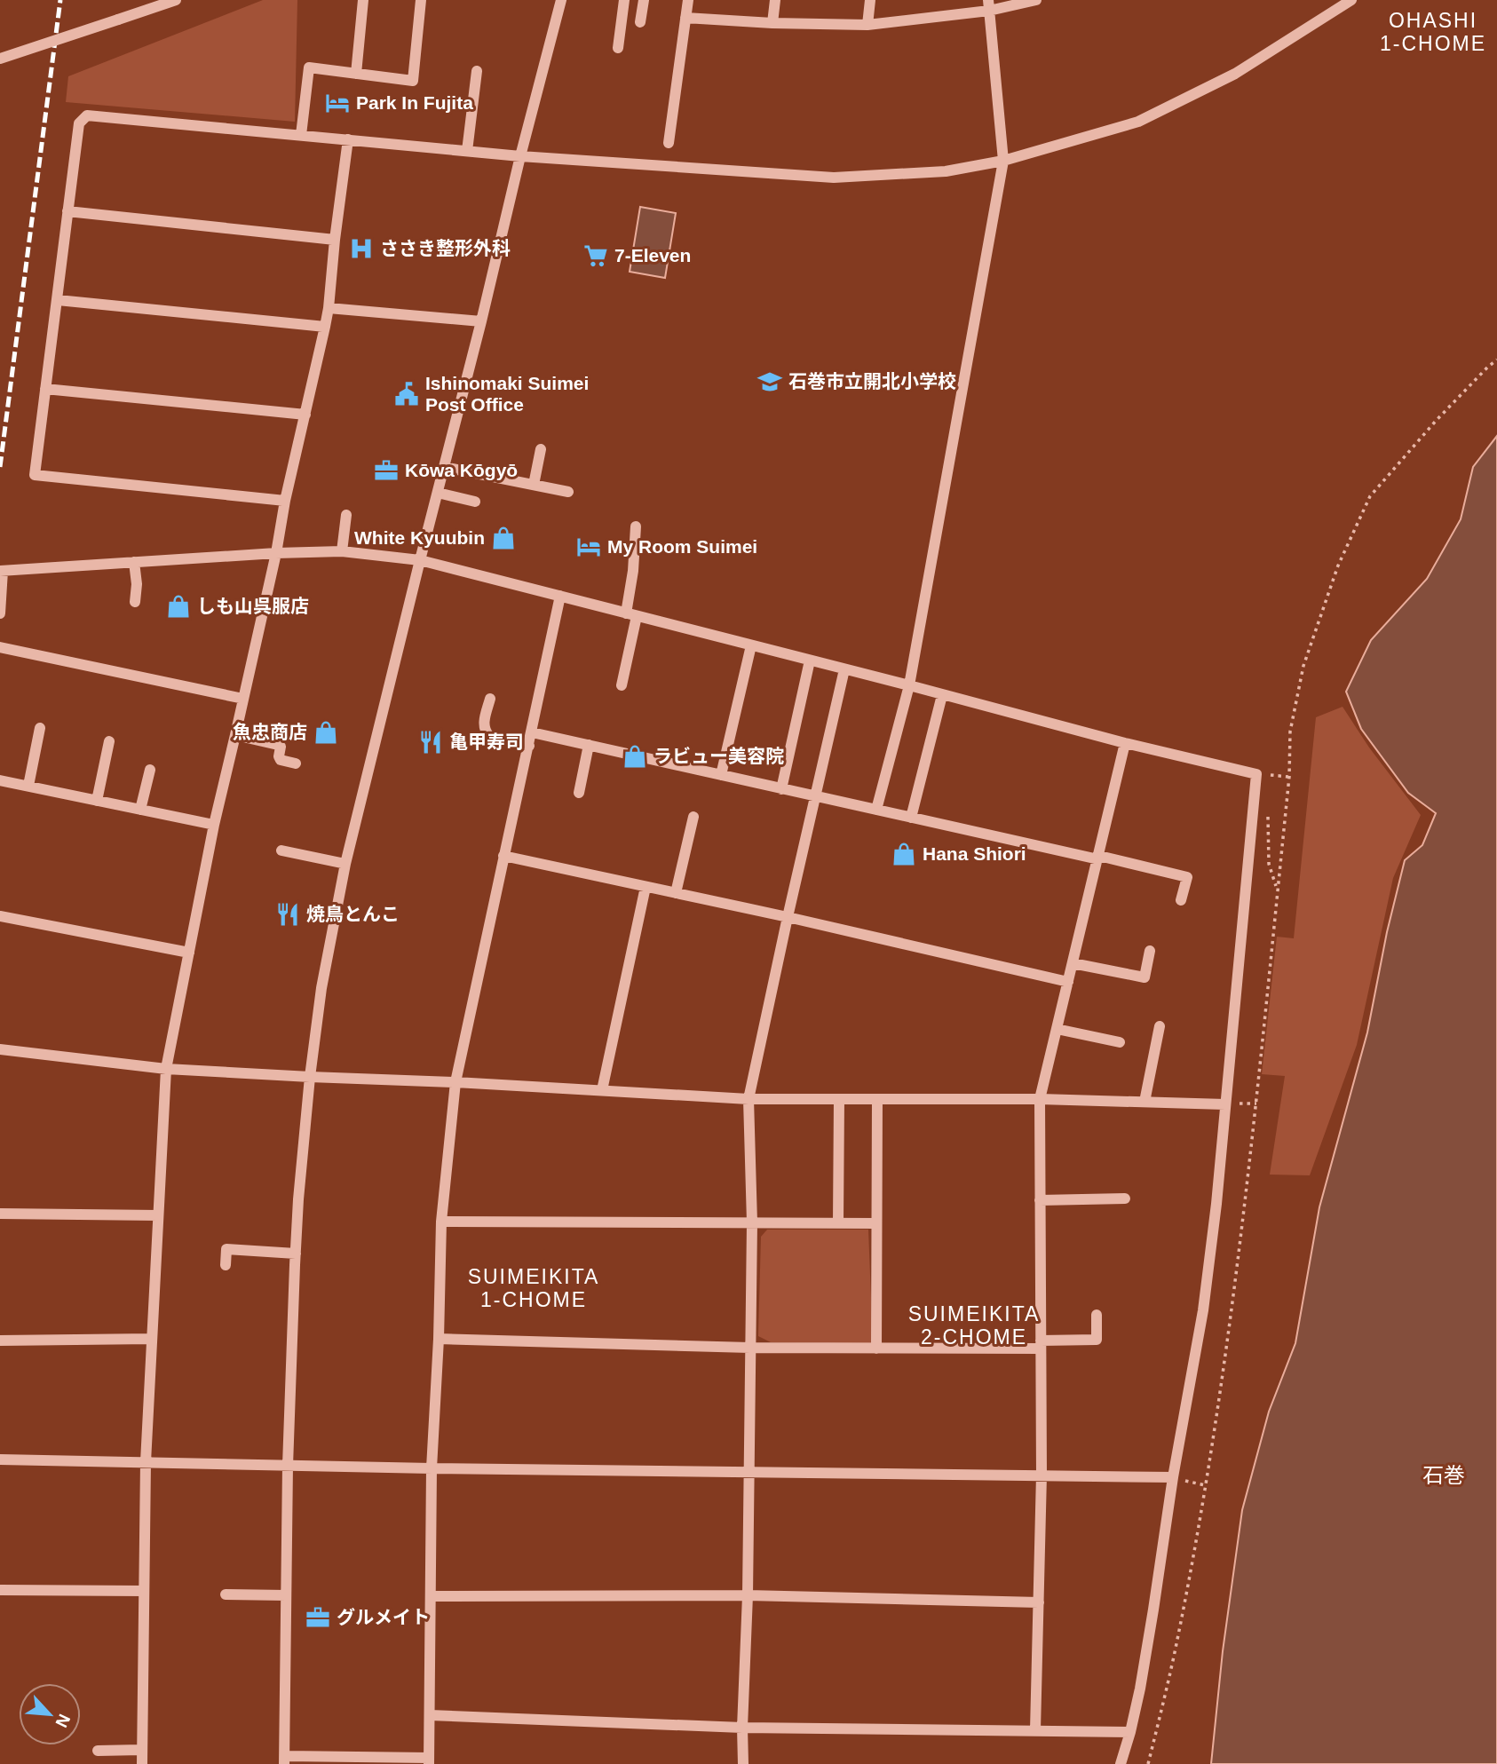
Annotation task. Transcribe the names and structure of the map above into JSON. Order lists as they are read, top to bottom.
{
  "districts": [
    "OHASHI 1-CHOME",
    "SUIMEIKITA 1-CHOME",
    "SUIMEIKITA 2-CHOME",
    "石巻"
  ],
  "places": {
    "hotel": ["Park In Fujita", "My Room Suimei"],
    "hospital": ["ささき整形外科"],
    "supermarket": ["7-Eleven"],
    "school or university": ["石巻市立開北小学校"],
    "public building": ["Ishinomaki Suimei Post Office"],
    "office": ["Kōwa Kōgyō", "グルメイト"],
    "shop": [
      "White Kyuubin",
      "しも山呉服店",
      "魚忠商店",
      "ラビュー美容院",
      "Hana Shiori"
    ],
    "restaurant": ["亀甲寿司", "焼鳥とんこ"]
  },
  "north": "bottom right"
}
